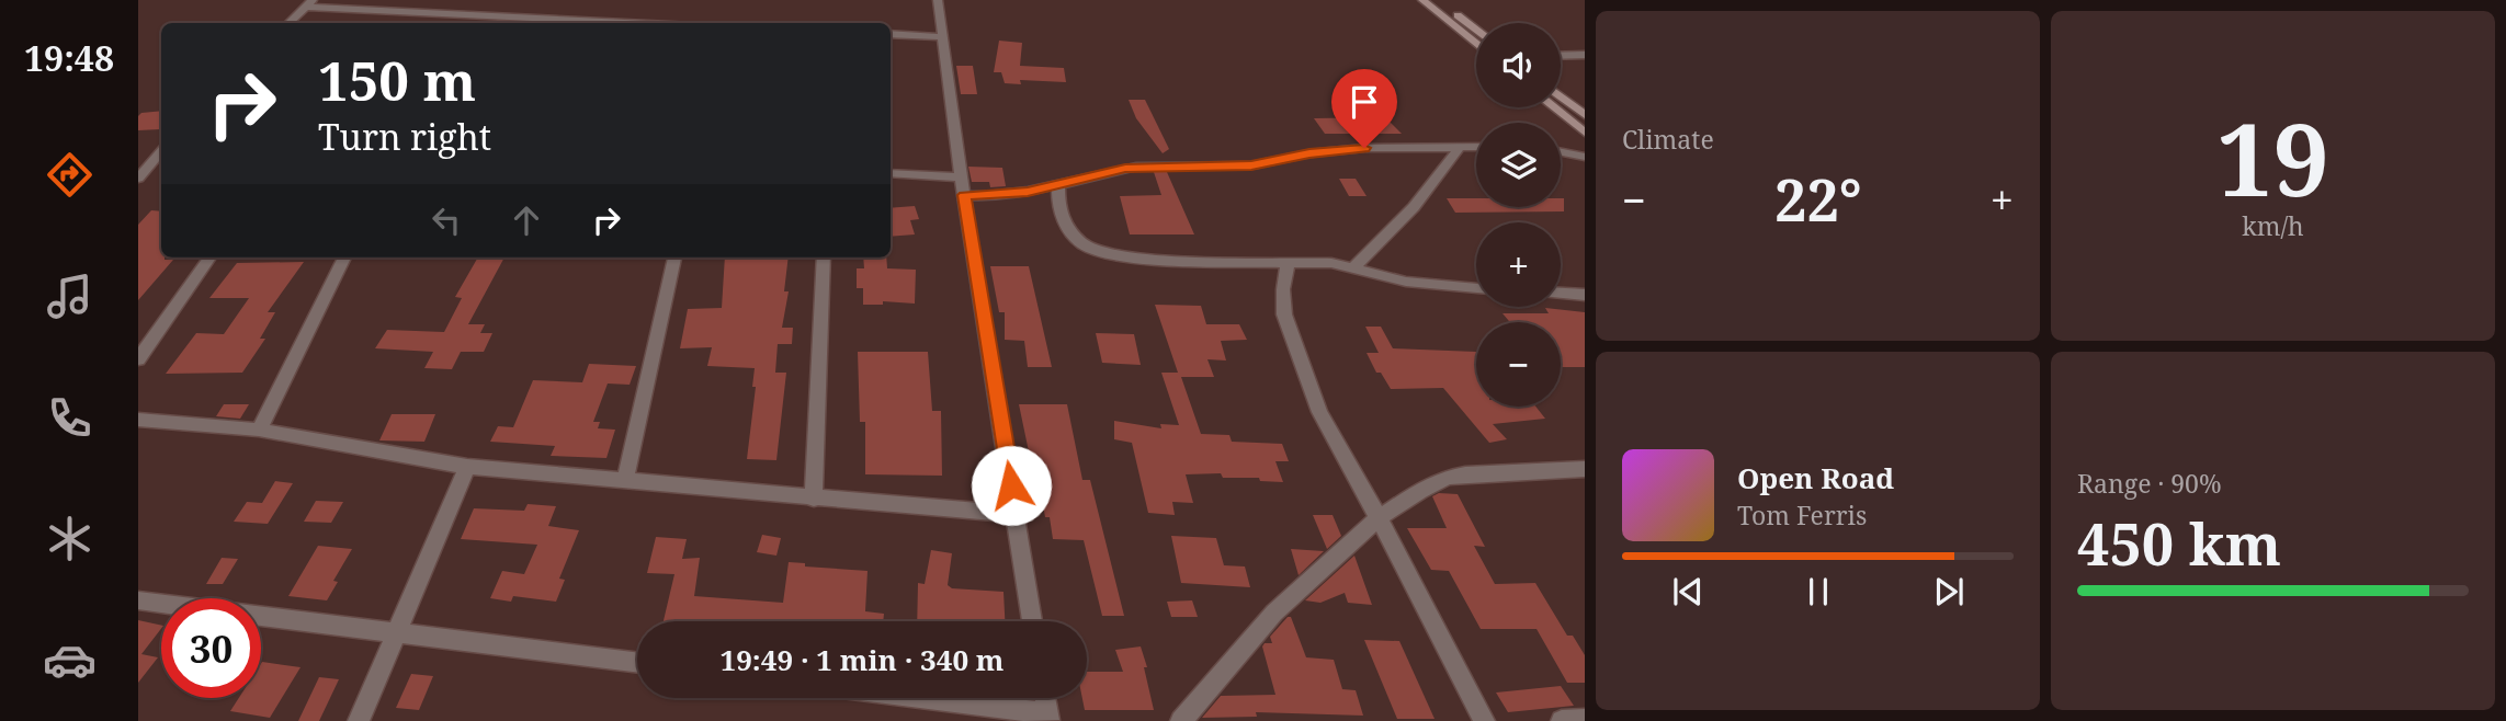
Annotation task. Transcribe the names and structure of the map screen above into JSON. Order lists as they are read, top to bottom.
{
  "page": {
    "tabs": "19:48",
    "tile": [
      "Climate",
      ["19", "km/h"],
      ["Range · 90%", "450 km"]
    ],
    "map_buttons": ["+", "−"],
    "turn": ["150 m", "Turn right"],
    "heat": ["−", "22°", "+"],
    "song": ["Open Road", "Tom Ferris"],
    "limit": "30",
    "trip": "19:49 · 1 min · 340 m"
  }
}
